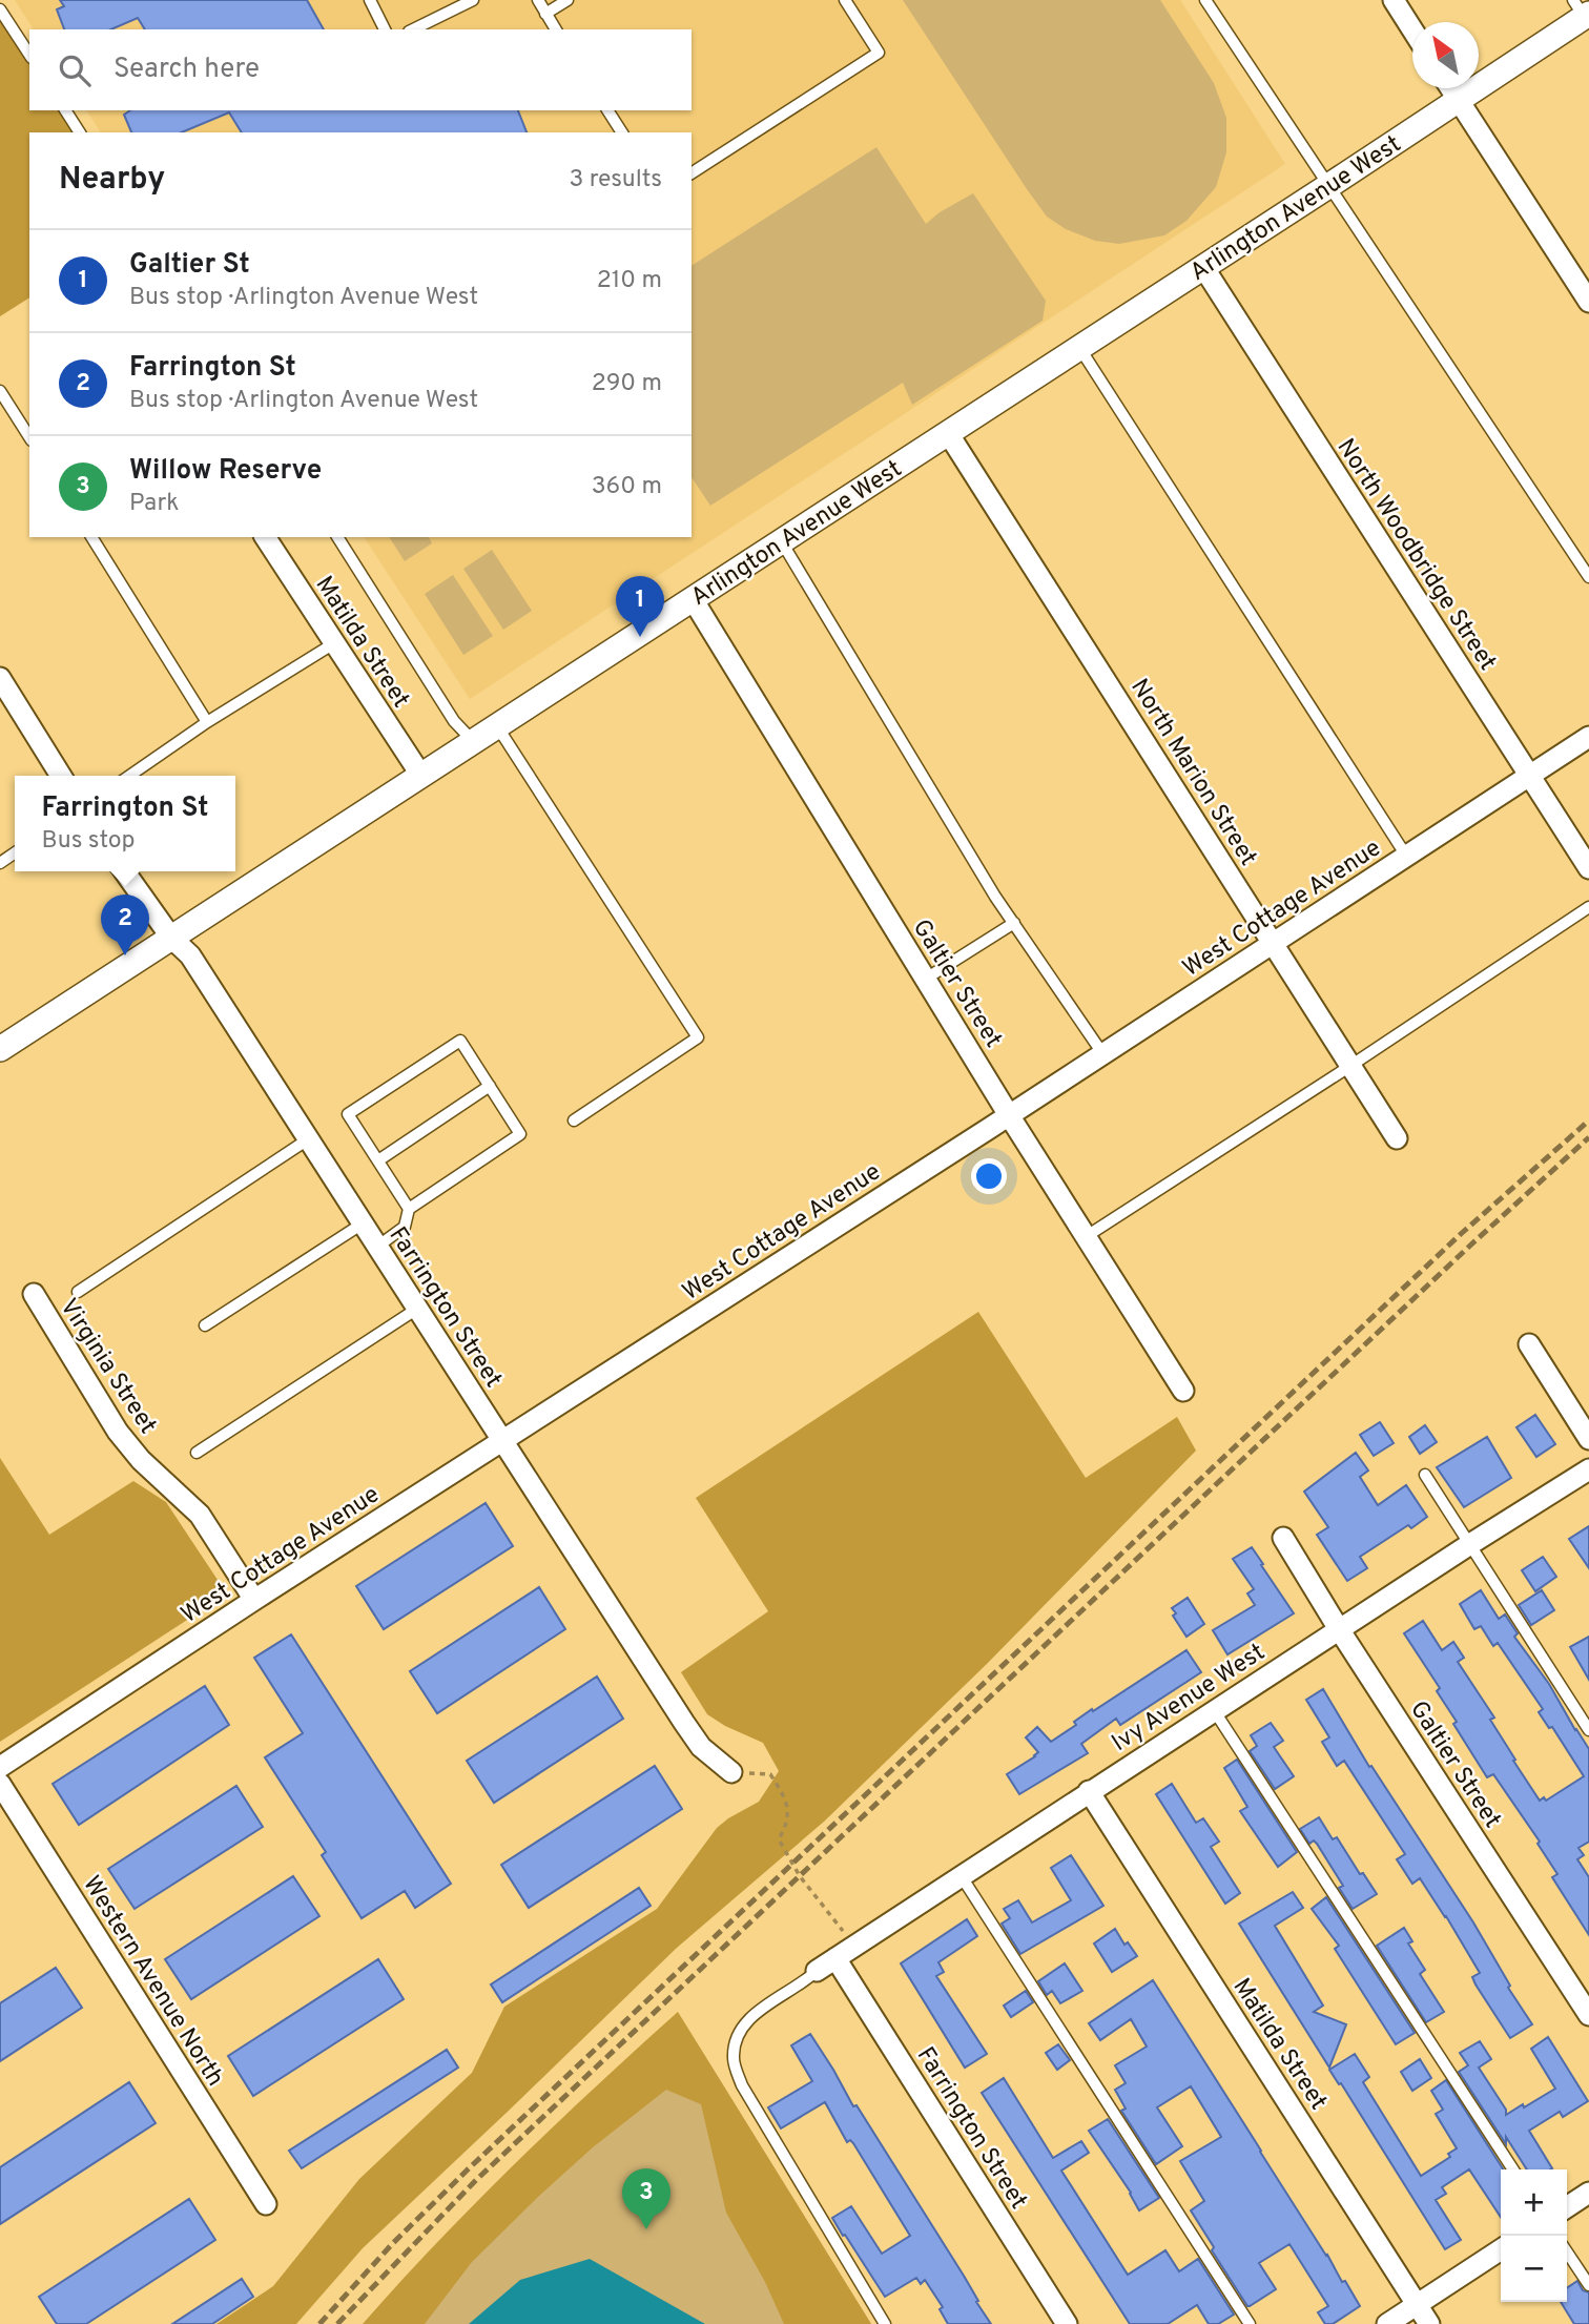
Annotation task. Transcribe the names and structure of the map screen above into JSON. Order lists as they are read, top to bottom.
{
  "streets": {
    "street": [
      "Arlington Avenue West",
      "North Woodbridge Street",
      "Matilda Street",
      "North Marion Street",
      "West Cottage Avenue",
      "Galtier Street",
      "Farrington Street",
      "Virginia Street",
      "Ivy Avenue West",
      "Western Avenue North"
    ]
  },
  "crossings": [
    ["Arlington Avenue West", "North Woodbridge Street"],
    ["Arlington Avenue West", "Matilda Street"],
    ["Arlington Avenue West", "North Marion Street"],
    ["Arlington Avenue West", "Galtier Street"],
    ["Arlington Avenue West", "Farrington Street"],
    ["North Woodbridge Street", "West Cottage Avenue"],
    ["Matilda Street", "Ivy Avenue West"],
    ["North Marion Street", "West Cottage Avenue"],
    ["West Cottage Avenue", "Galtier Street"],
    ["West Cottage Avenue", "Farrington Street"],
    ["West Cottage Avenue", "Virginia Street"],
    ["Galtier Street", "Ivy Avenue West"],
    ["Farrington Street", "Ivy Avenue West"]
  ],
  "north": "top left",
  "page": {
    "search": "Search here",
    "heading": ["Nearby", "3 results"],
    "list": [
      {
        "mark": "1",
        "name": "Galtier St",
        "note": "Bus stop · Arlington Avenue West",
        "value": "210 m"
      },
      {
        "mark": "2",
        "name": "Farrington St",
        "note": "Bus stop · Arlington Avenue West",
        "value": "290 m"
      },
      {
        "mark": "3",
        "name": "Willow Reserve",
        "note": "Park",
        "value": "360 m"
      }
    ],
    "pins": ["1", "2", "3"],
    "popup": ["Farrington St", "Bus stop"],
    "map_buttons": ["+", "−"]
  }
}
